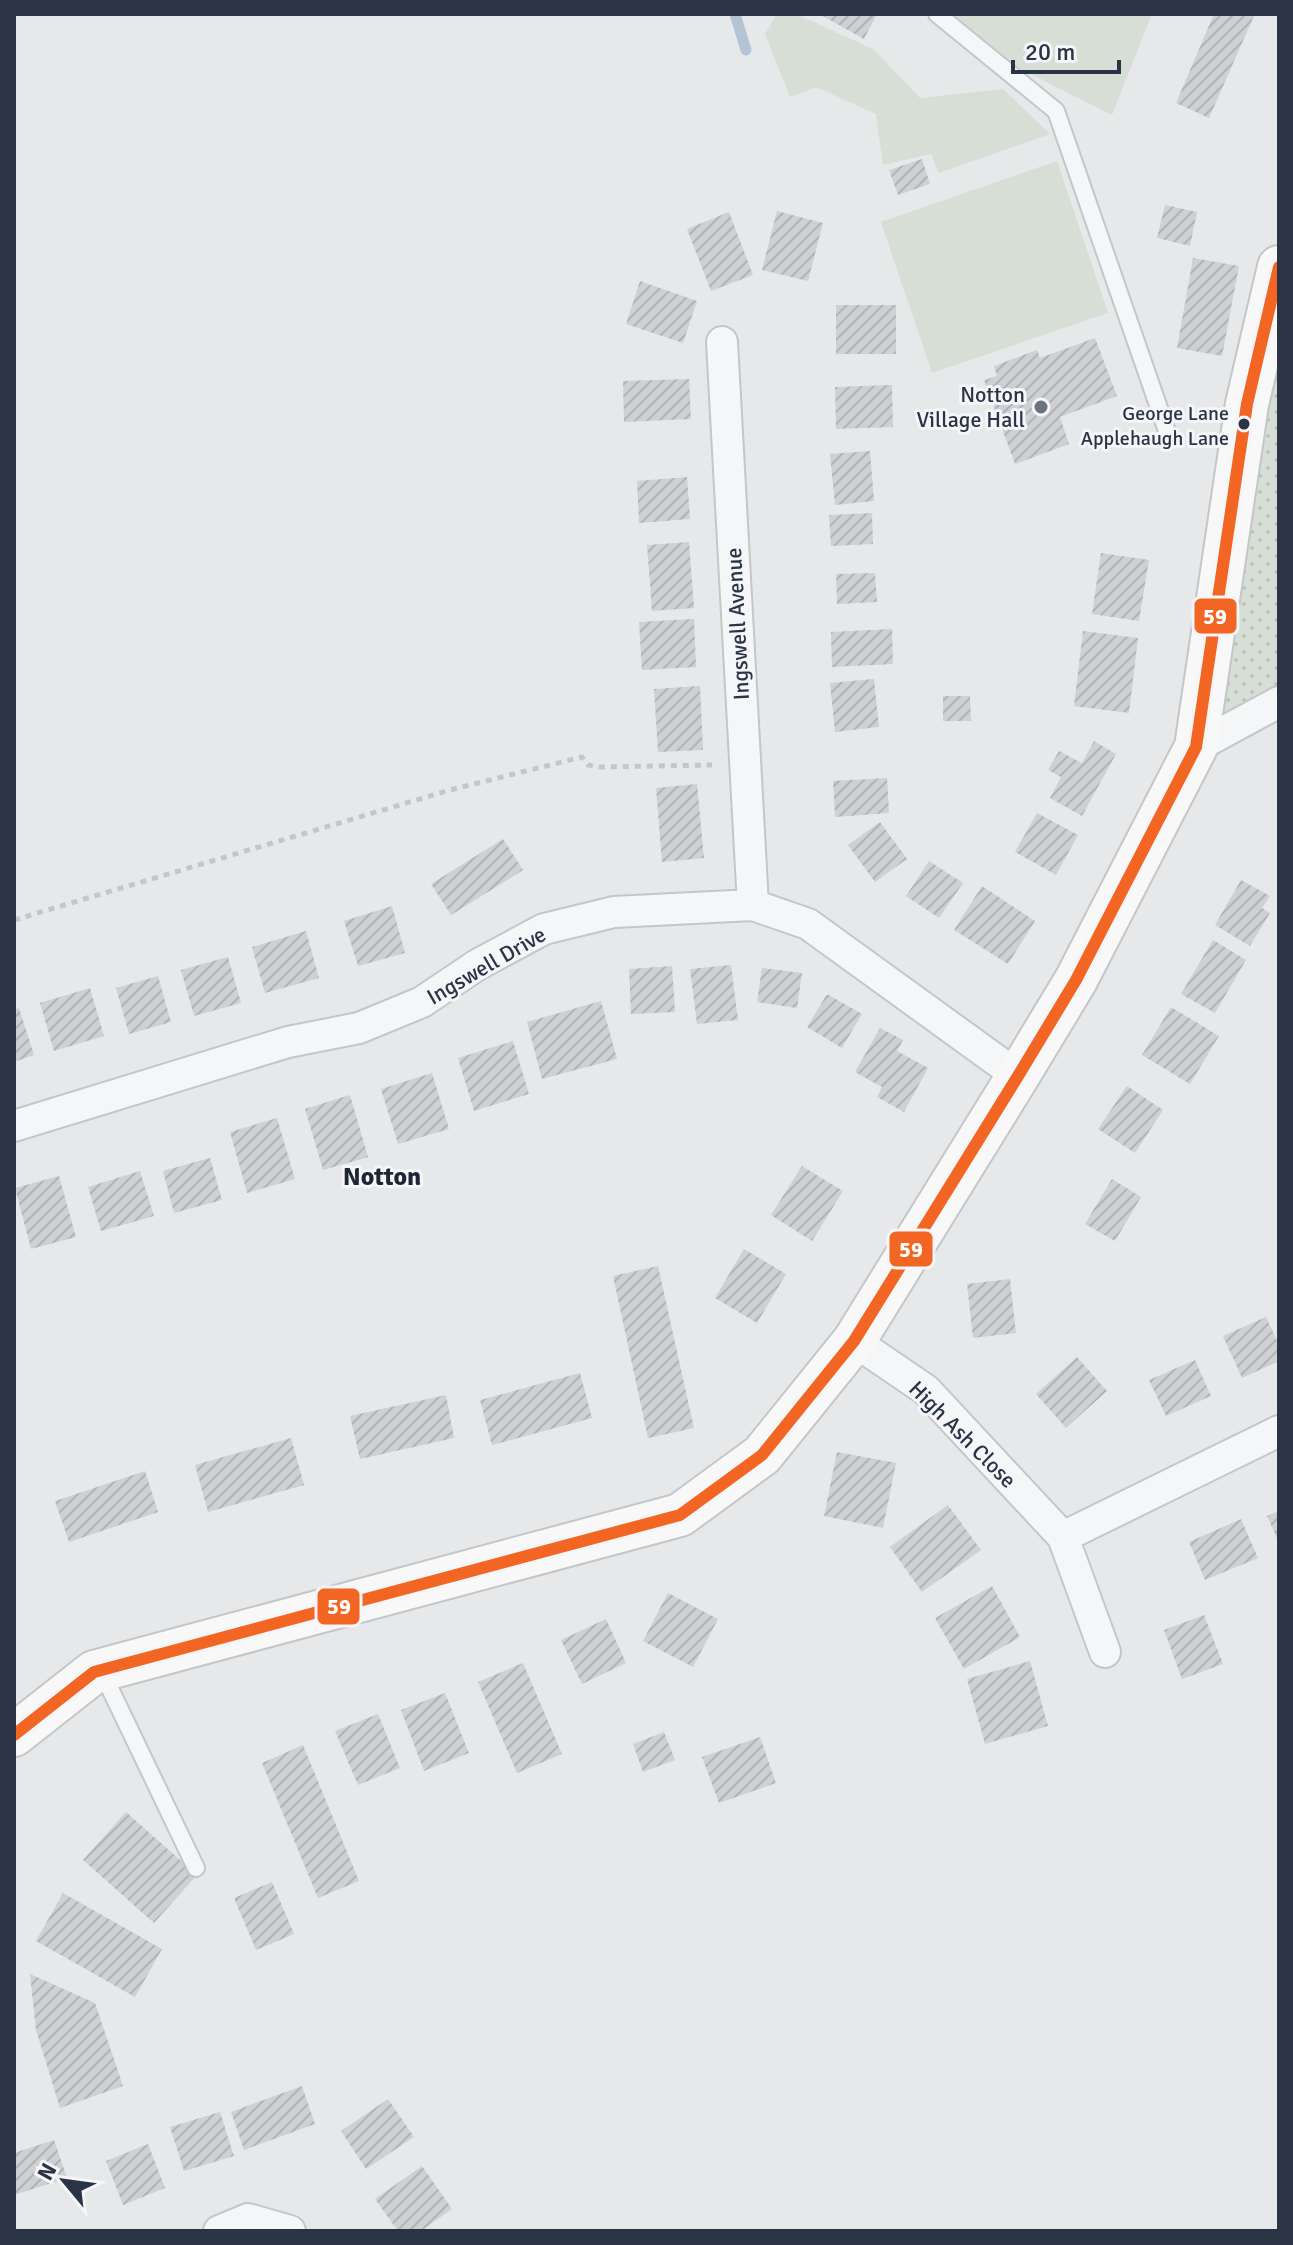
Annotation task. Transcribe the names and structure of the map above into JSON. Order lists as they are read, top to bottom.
{
  "streets": {
    "street": ["Ingswell Avenue", "Ingswell Drive", "High Ash Close"]
  },
  "crossings": [
    ["Ingswell Avenue", "Ingswell Drive"]
  ],
  "districts": ["Notton"],
  "places": ["Notton Village Hall", "George Lane Applehaugh Lane"],
  "lines": ["transit line 59"],
  "scale_bar": "20 m",
  "north": "top left"
}
